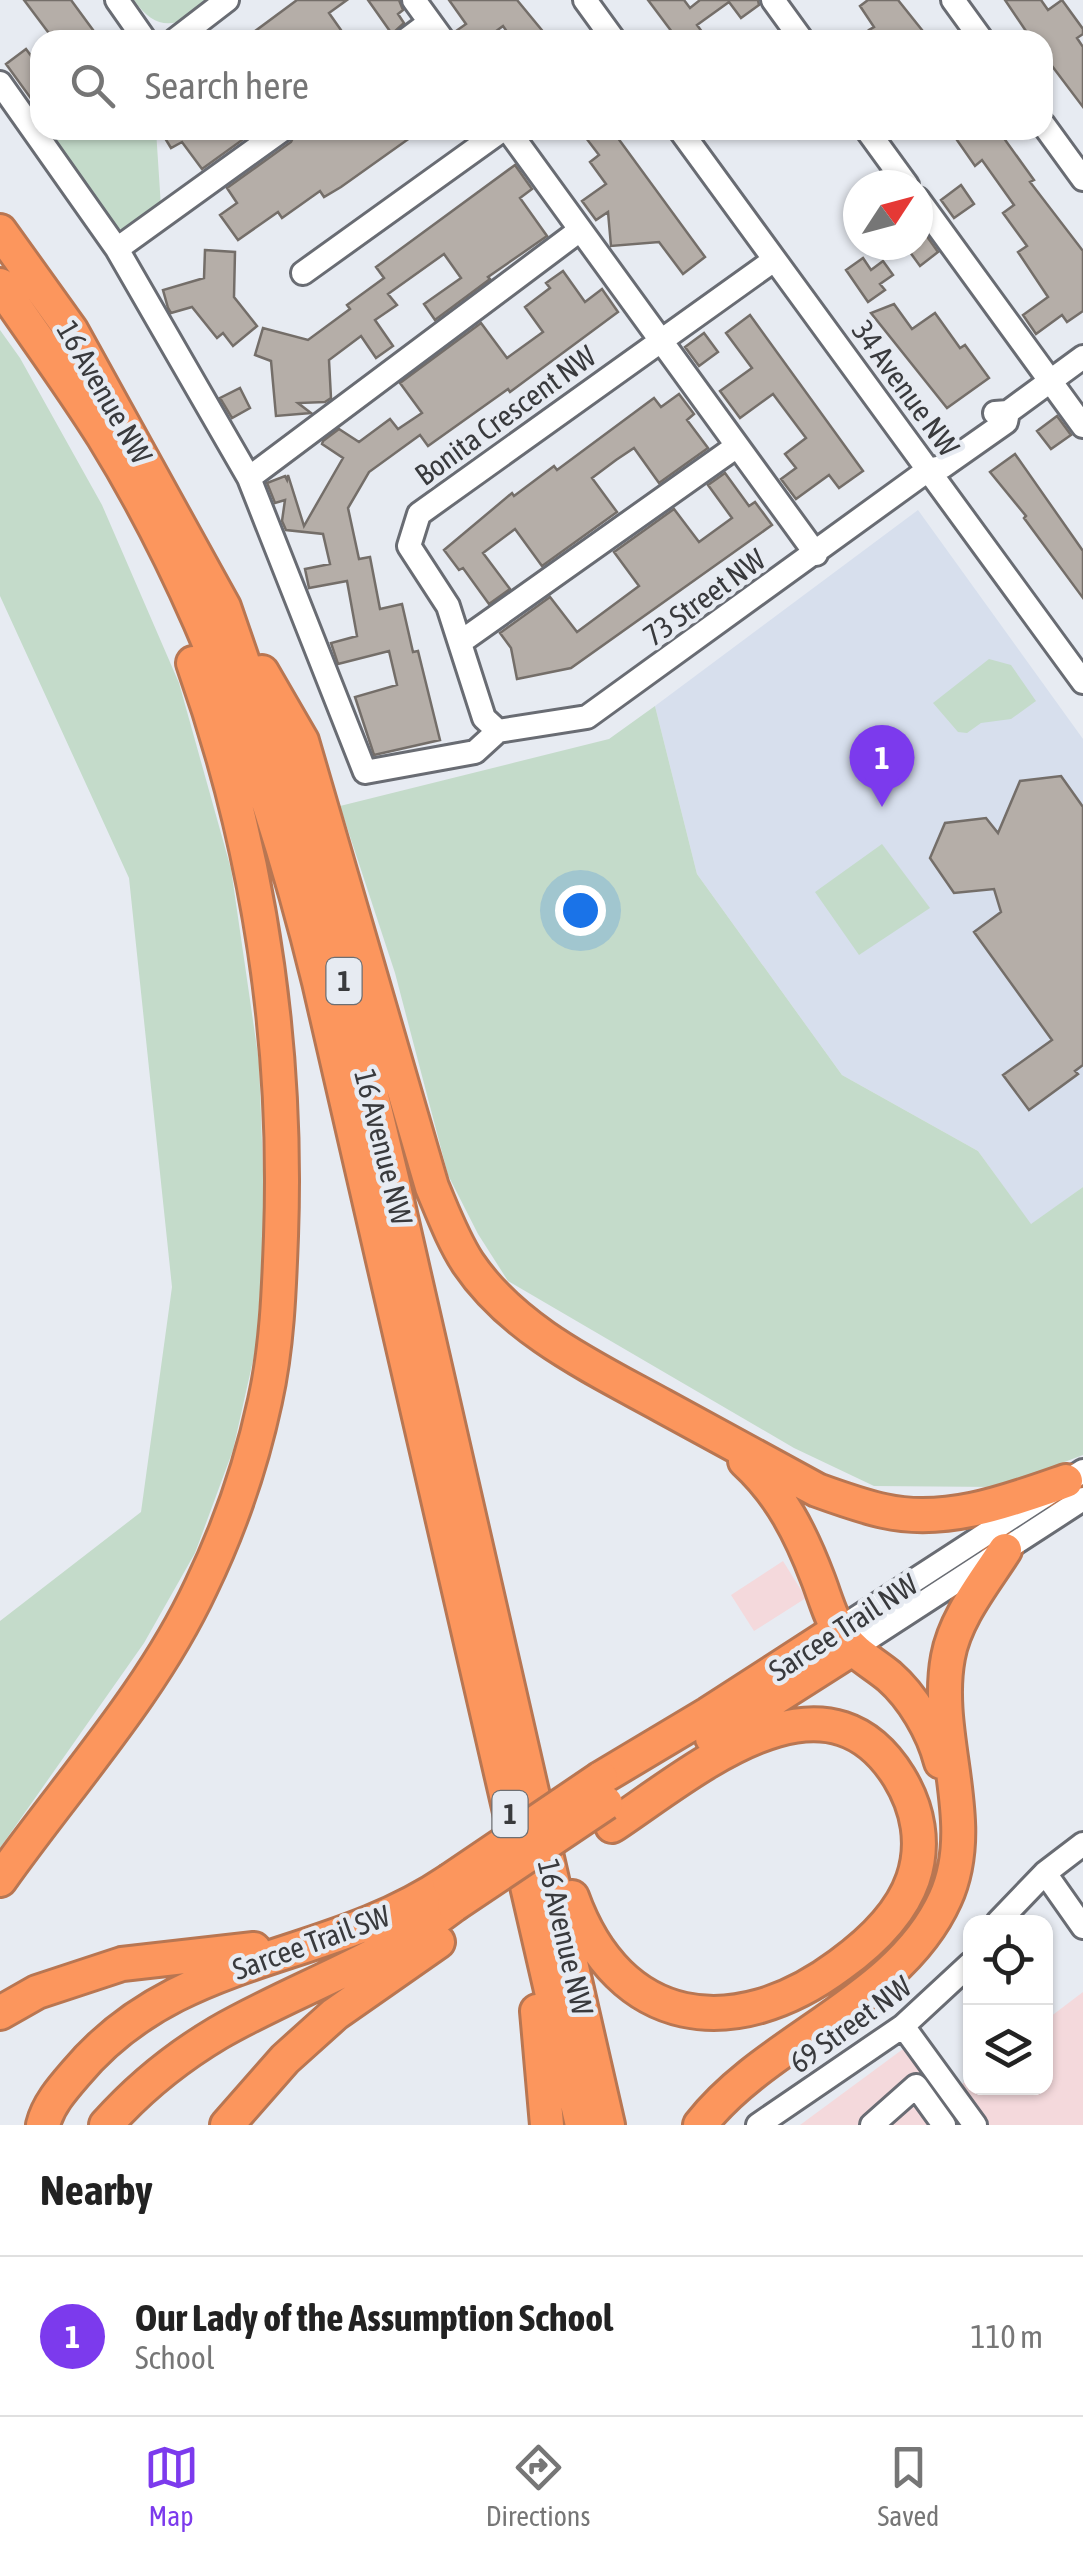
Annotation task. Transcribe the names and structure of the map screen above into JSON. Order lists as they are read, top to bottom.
{
  "streets": {
    "highway": [
      "16 Avenue NW",
      "1",
      "Sarcee Trail NW",
      "Sarcee Trail SW"
    ],
    "street": [
      "34 Avenue NW",
      "Bonita Crescent NW",
      "73 Street NW",
      "69 Street NW"
    ]
  },
  "crossings": [
    ["34 Avenue NW", "Bonita Crescent NW"],
    ["34 Avenue NW", "73 Street NW"],
    ["Bonita Crescent NW", "73 Street NW"],
    ["Sarcee Trail NW", "Sarcee Trail SW"]
  ],
  "north": "top right",
  "page": {
    "search": "Search here",
    "pins": "1",
    "heading": "Nearby",
    "list": [
      {
        "mark": "1",
        "name": "Our Lady of the Assumption School",
        "note": "School",
        "value": "110 m"
      }
    ],
    "nav": ["Map", "Directions", "Saved"]
  }
}
